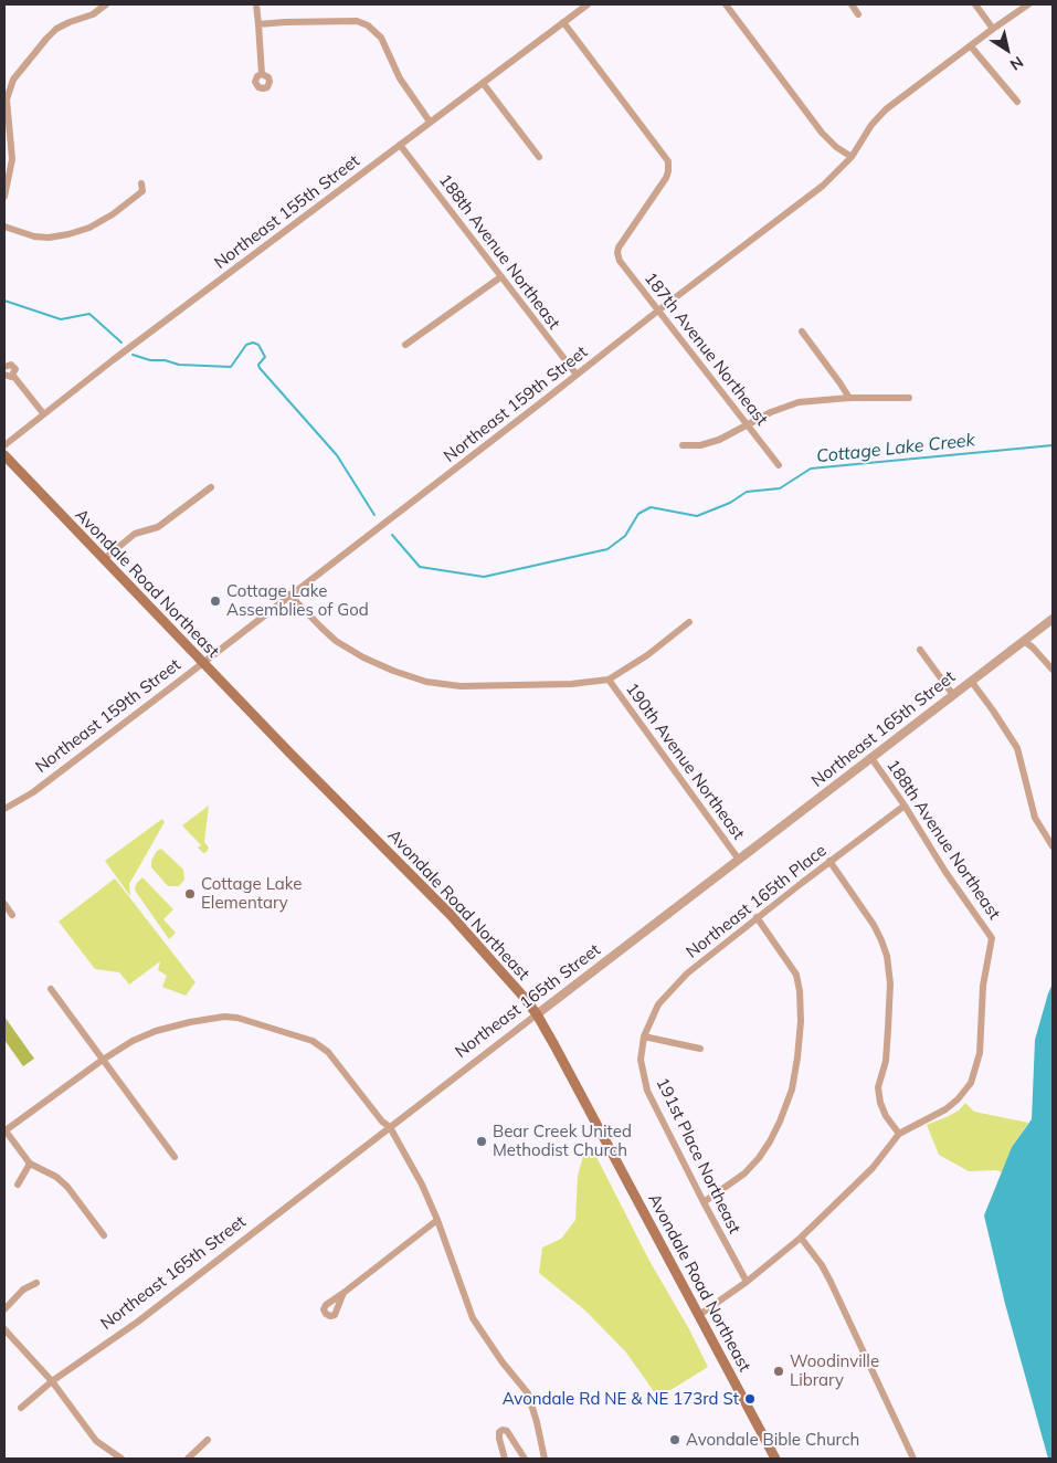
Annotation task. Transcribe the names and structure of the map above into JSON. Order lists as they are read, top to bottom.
{
  "streets": {
    "main road": ["Avondale Road Northeast"],
    "street": [
      "Northeast 155th Street",
      "188th Avenue Northeast",
      "187th Avenue Northeast",
      "Northeast 159th Street",
      "Northeast 165th Street",
      "190th Avenue Northeast",
      "Northeast 165th Place",
      "191st Place Northeast"
    ]
  },
  "crossings": [
    ["Northeast 155th Street", "188th Avenue Northeast"],
    ["Northeast 155th Street", "187th Avenue Northeast"],
    ["188th Avenue Northeast", "Northeast 159th Street"],
    ["188th Avenue Northeast", "Northeast 165th Street"],
    ["188th Avenue Northeast", "Northeast 165th Place"],
    ["187th Avenue Northeast", "Northeast 159th Street"],
    ["Northeast 159th Street", "Avondale Road Northeast"],
    ["Avondale Road Northeast", "Northeast 165th Street"],
    ["Northeast 165th Street", "190th Avenue Northeast"],
    ["Northeast 165th Place", "191st Place Northeast"]
  ],
  "water": ["Cottage Lake Creek"],
  "places": [
    "Cottage Lake Assemblies of God",
    "Cottage Lake Elementary",
    "Bear Creek United Methodist Church",
    "Woodinville Library",
    "Avondale Rd NE & NE 173rd St",
    "Avondale Bible Church"
  ],
  "north": "bottom right"
}
